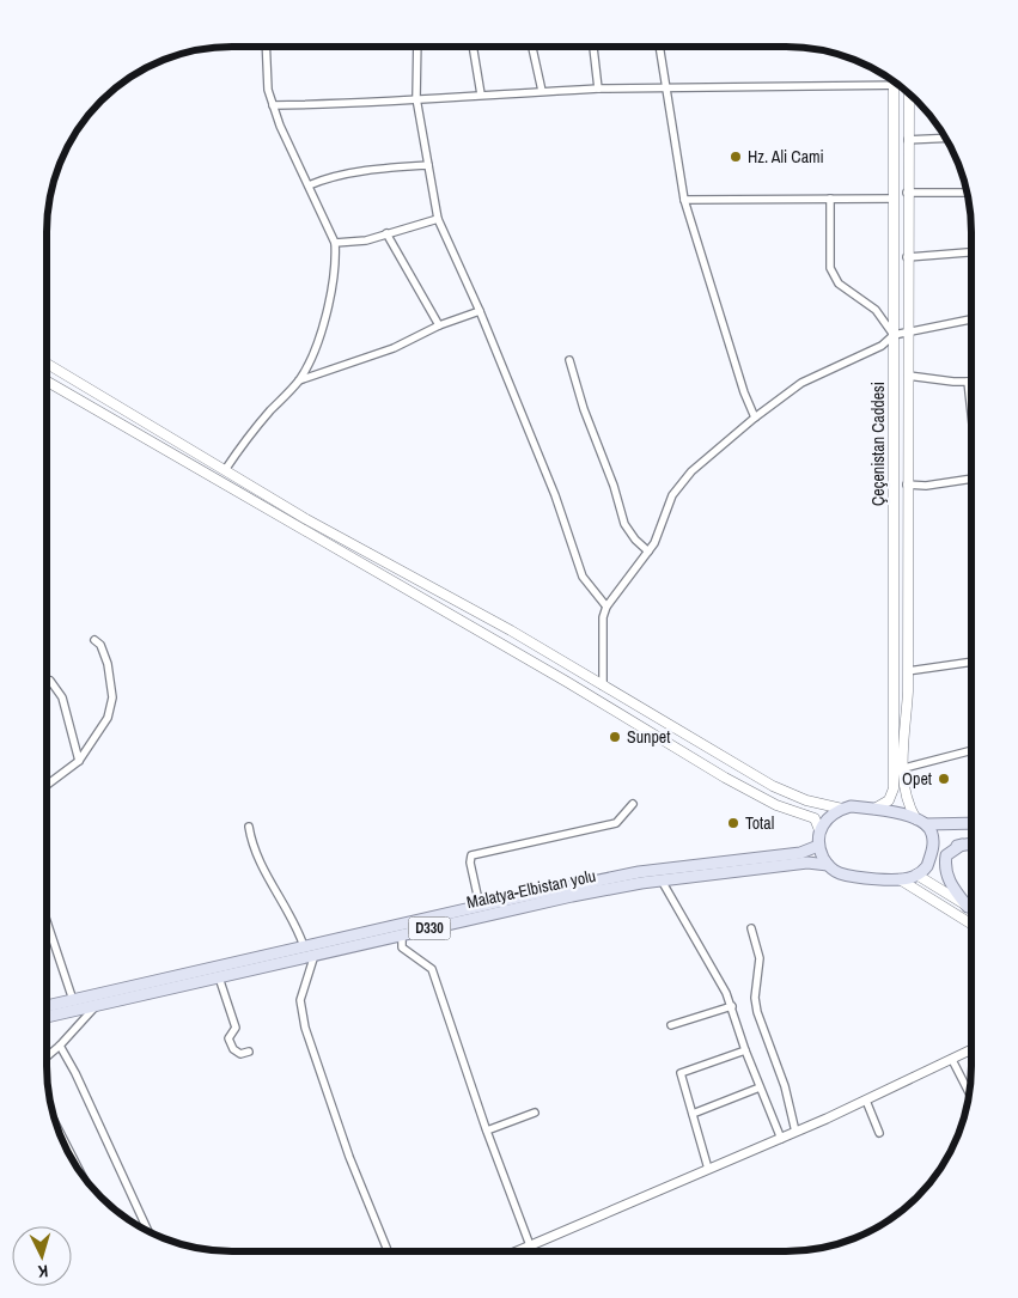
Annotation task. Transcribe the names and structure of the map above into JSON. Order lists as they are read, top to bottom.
{
  "streets": {
    "main road": ["Çeçenistan Caddesi", "Malatya-Elbistan yolu", "D330"]
  },
  "crossings": [
    ["Çeçenistan Caddesi", "Malatya-Elbistan yolu"]
  ],
  "places": [
    "Hz. Ali Cami",
    "Sunpet",
    "Opet",
    "Total"
  ],
  "north": "bottom"
}
